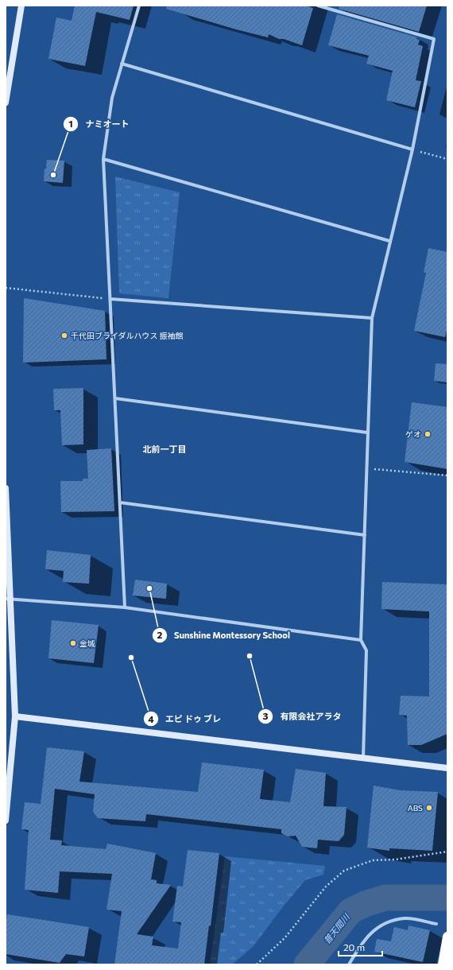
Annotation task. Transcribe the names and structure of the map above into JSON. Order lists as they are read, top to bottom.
{
  "districts": ["北前一丁目"],
  "water": ["普天間川"],
  "places": [
    "ナミオート",
    "千代田ブライダルハウス 振袖館",
    "ゲオ",
    "Sunshine Montessory School",
    "金城",
    "有限会社アラタ",
    "エピ ドゥ ブレ",
    "ABS"
  ],
  "scale_bar": "20 m"
}
